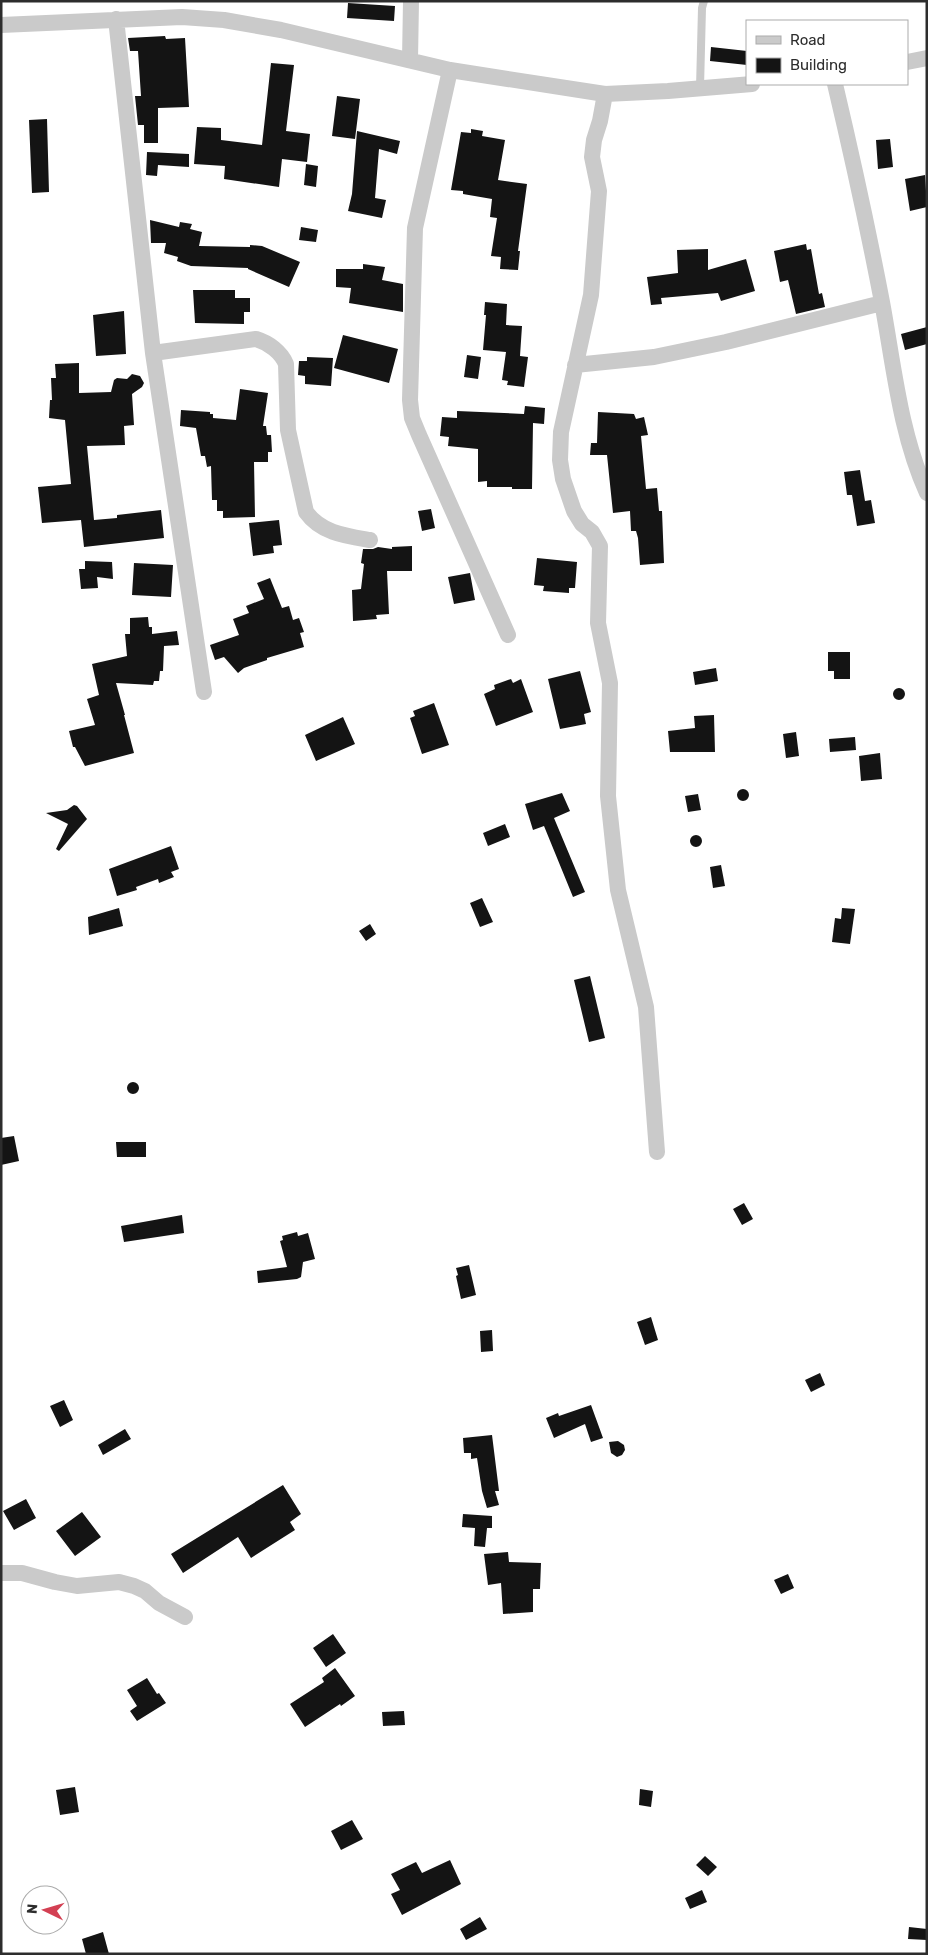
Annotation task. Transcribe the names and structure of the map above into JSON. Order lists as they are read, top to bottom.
{
  "legend": ["Road", "Building"],
  "north": "left"
}
